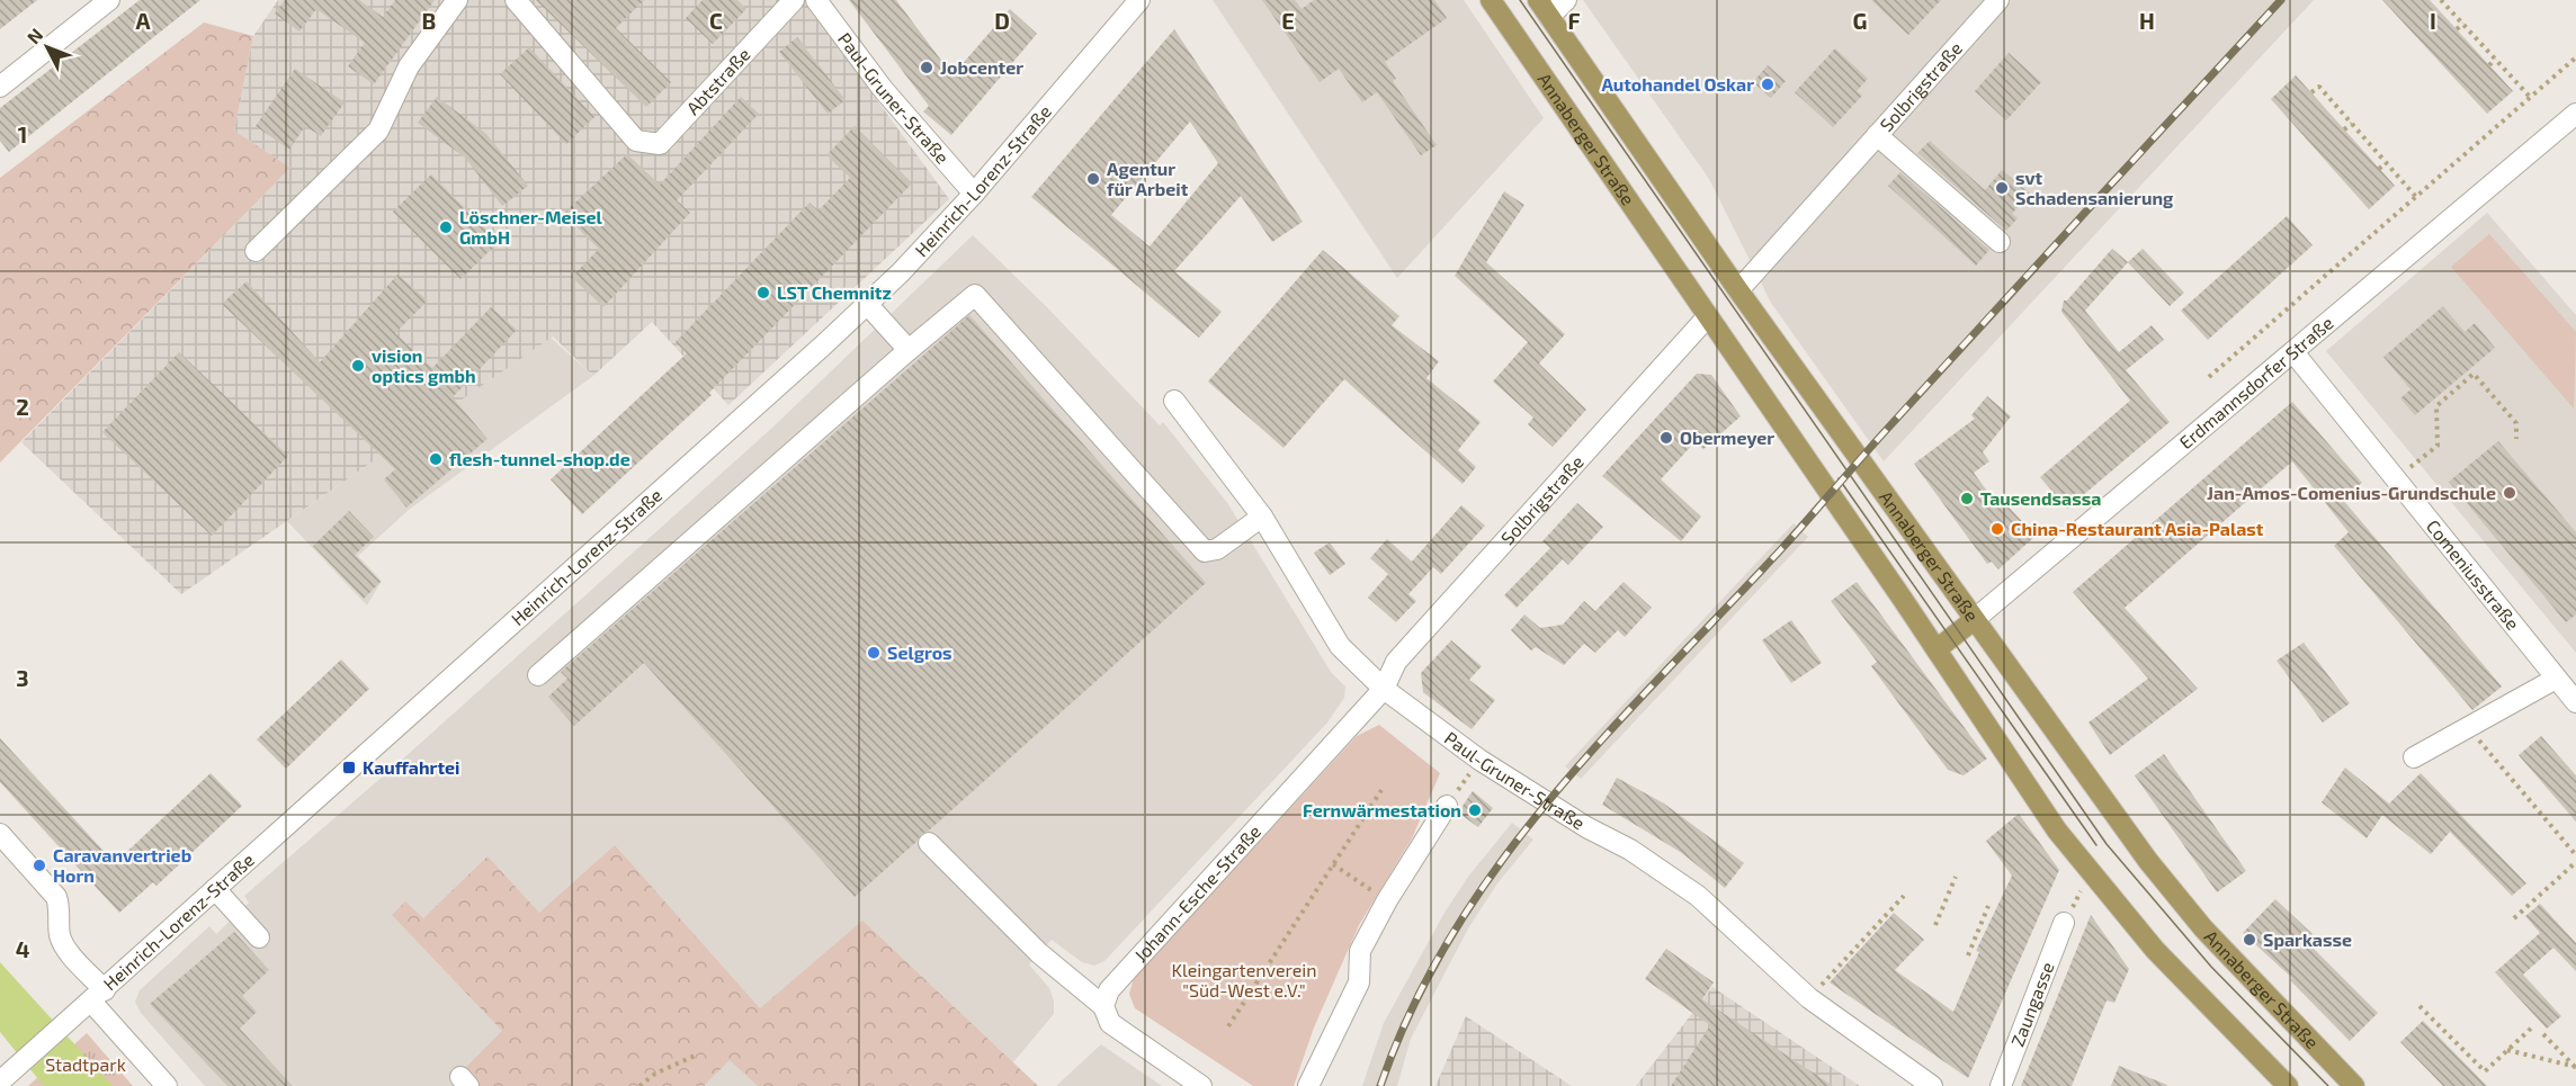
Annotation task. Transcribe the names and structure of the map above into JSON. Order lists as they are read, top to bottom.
{
  "streets": {
    "main road": ["Annaberger Straße", "Erdmannsdorfer Straße"],
    "street": [
      "Abtstraße",
      "Solbrigstraße",
      "Paul-Gruner-Straße",
      "Heinrich-Lorenz-Straße",
      "Comeniusstraße",
      "Johann-Esche-Straße",
      "Zaungasse"
    ]
  },
  "crossings": [
    ["Solbrigstraße", "Paul-Gruner-Straße"],
    ["Solbrigstraße", "Annaberger Straße"],
    ["Solbrigstraße", "Johann-Esche-Straße"],
    ["Paul-Gruner-Straße", "Heinrich-Lorenz-Straße"],
    ["Paul-Gruner-Straße", "Johann-Esche-Straße"],
    ["Annaberger Straße", "Erdmannsdorfer Straße"],
    ["Erdmannsdorfer Straße", "Comeniusstraße"]
  ],
  "parks": ["Kleingartenverein \"Süd-West e.V.\"", "Stadtpark"],
  "places": {
    "other": [
      "Jobcenter",
      "Autohandel Oskar",
      "Agentur für Arbeit",
      "svt Schadensanierung",
      "Löschner-Meisel GmbH",
      "LST Chemnitz",
      "vision optics gmbh",
      "Obermeyer",
      "flesh-tunnel-shop.de",
      "Jan-Amos-Comenius-Grundschule",
      "Tausendsassa",
      "China-Restaurant Asia-Palast",
      "Selgros",
      "Fernwärmestation",
      "Caravanvertrieb Horn",
      "Sparkasse"
    ],
    "transit": ["Kauffahrtei"]
  },
  "north": "top left",
  "grid": {
    "columns": [
      "A",
      "B",
      "C",
      "D",
      "E",
      "F",
      "G",
      "H",
      "I"
    ],
    "rows": [
      "1",
      "2",
      "3",
      "4"
    ]
  }
}
